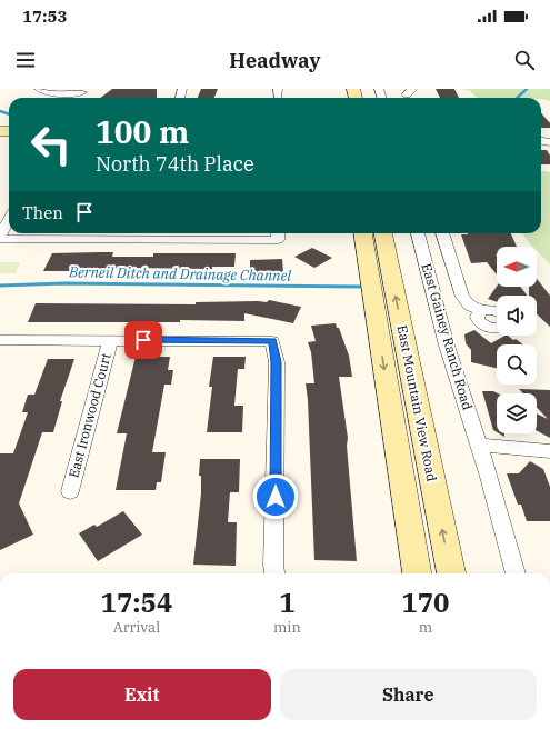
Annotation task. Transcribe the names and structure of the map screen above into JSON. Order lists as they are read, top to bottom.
{
  "streets": {
    "main road": ["East Mountain View Road"],
    "street": ["East Gainey Ranch Road", "East Ironwood Court"]
  },
  "water": ["Berneil Ditch and Drainage Channel"],
  "north": "left",
  "page": {
    "status": "17:53",
    "header": "Headway",
    "turn": ["100 m", "North 74th Place"],
    "then": "Then",
    "eta": [
      "17:54",
      "Arrival",
      "1",
      "min",
      "170",
      "m"
    ],
    "buttons": ["Exit", "Share"]
  }
}
